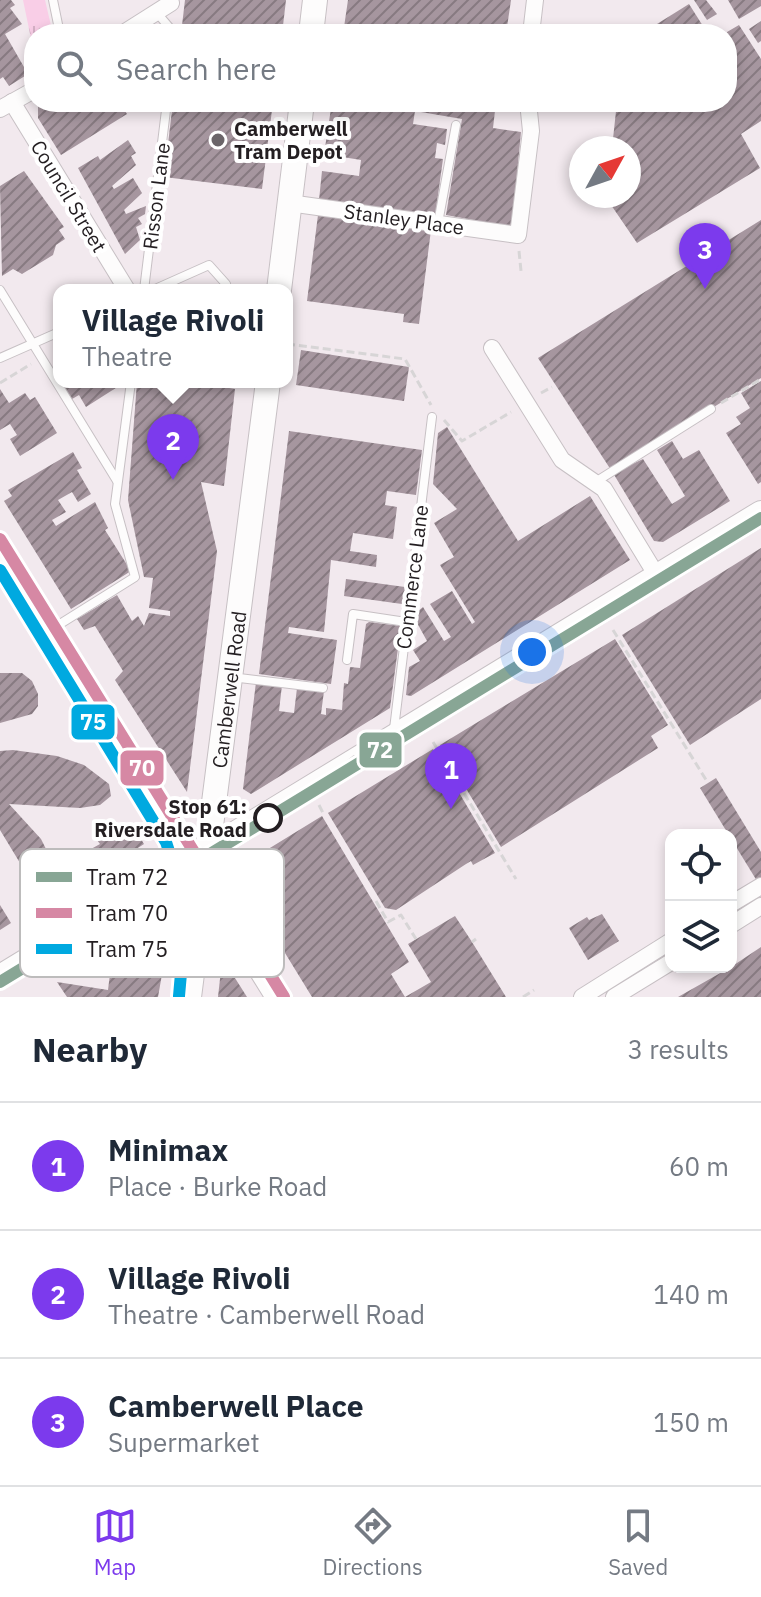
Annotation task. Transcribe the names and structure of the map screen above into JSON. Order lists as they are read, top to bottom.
{
  "streets": {
    "main road": ["Camberwell Road"],
    "street": ["Council Street", "Stanley Place"],
    "lane": ["Risson Lane", "Commerce Lane"]
  },
  "places": ["Camberwell Tram Depot", "Stop 61: Riversdale Road"],
  "lines": ["tram line 72", "tram line 70", "tram line 75"],
  "legend": ["Tram 72", "Tram 70", "Tram 75"],
  "north": "top right",
  "page": {
    "search": "Search here",
    "pins": ["3", "2", "1"],
    "popup": ["Village Rivoli", "Theatre"],
    "heading": ["Nearby", "3 results"],
    "list": [
      {
        "mark": "1",
        "name": "Minimax",
        "note": "Place · Burke Road",
        "value": "60 m"
      },
      {
        "mark": "2",
        "name": "Village Rivoli",
        "note": "Theatre · Camberwell Road",
        "value": "140 m"
      },
      {
        "mark": "3",
        "name": "Camberwell Place",
        "note": "Supermarket",
        "value": "150 m"
      }
    ],
    "nav": ["Map", "Directions", "Saved"]
  }
}
